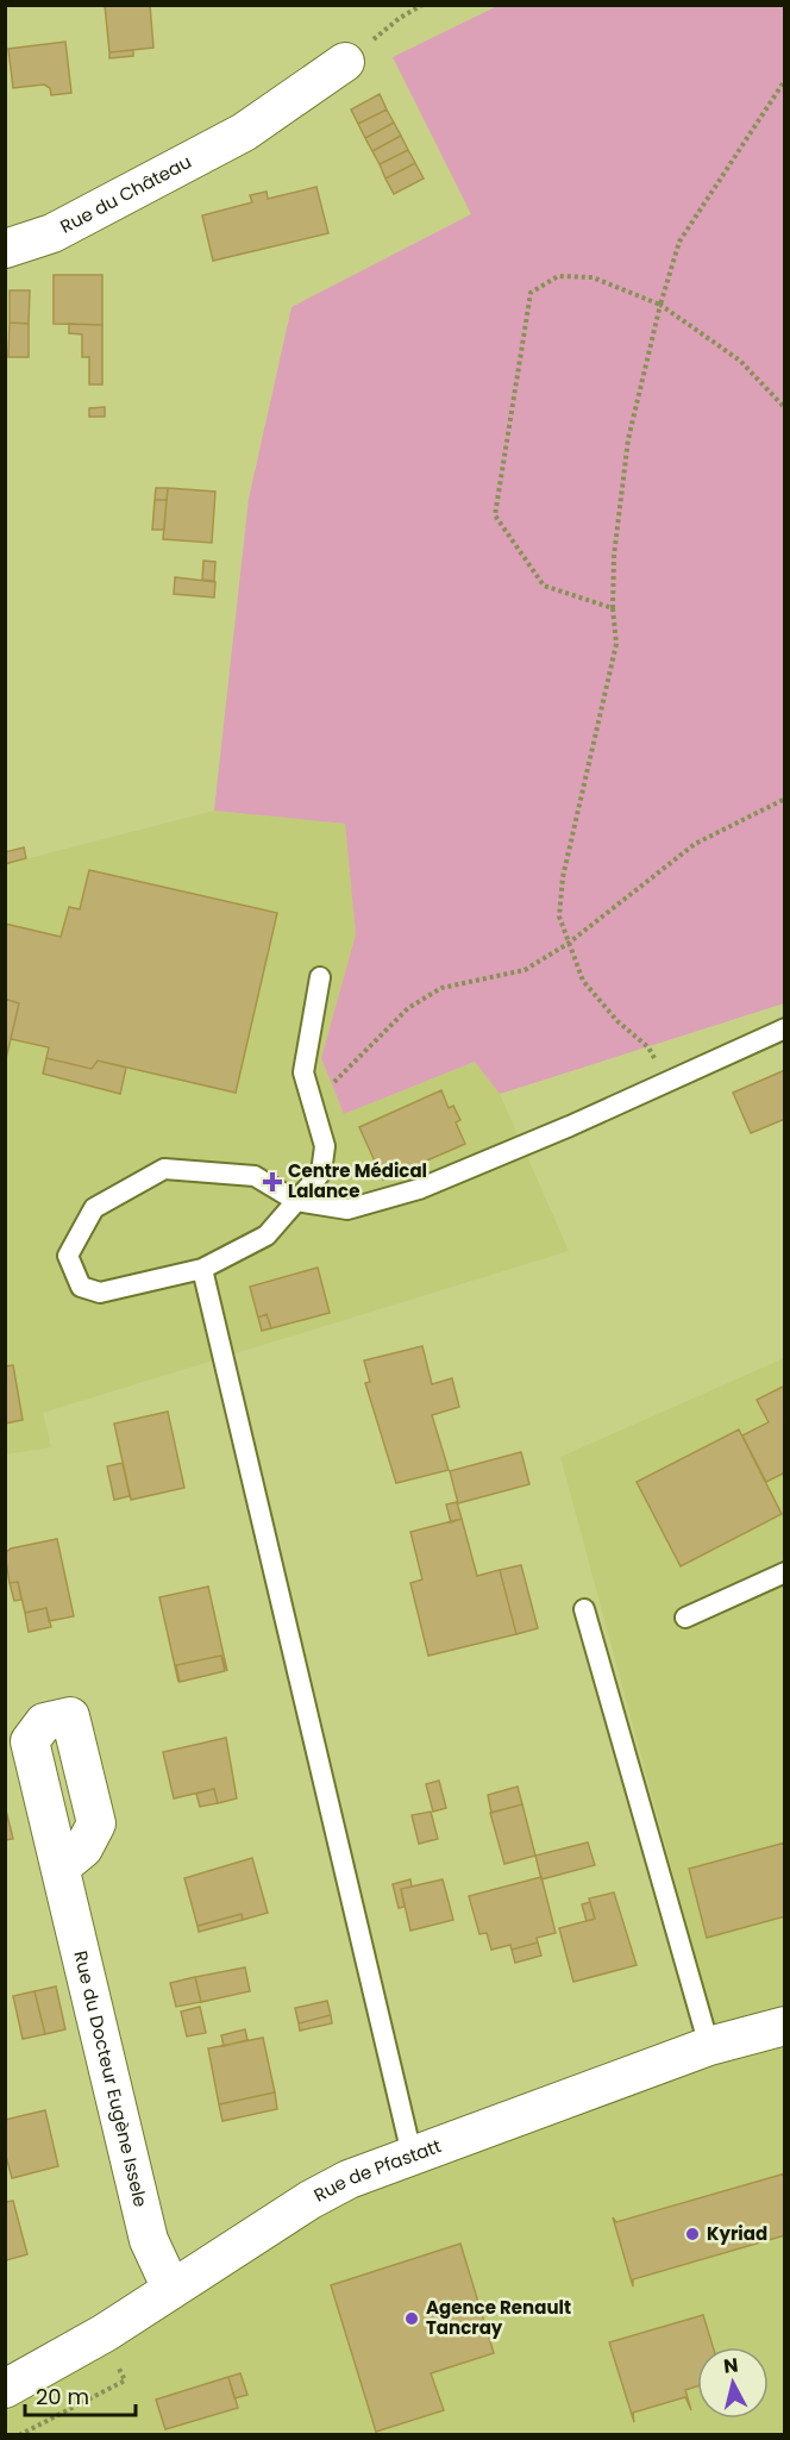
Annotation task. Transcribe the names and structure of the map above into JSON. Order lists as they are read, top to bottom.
{
  "streets": {
    "street": ["Rue du Château", "Rue du Docteur Eugène Issele", "Rue de Pfastatt"]
  },
  "crossings": [
    ["Rue du Docteur Eugène Issele", "Rue de Pfastatt"]
  ],
  "places": {
    "health": ["Centre Médical Lalance"],
    "other": ["Kyriad", "Agence Renault Tancray"]
  },
  "scale_bar": "20 m",
  "north": "top"
}
